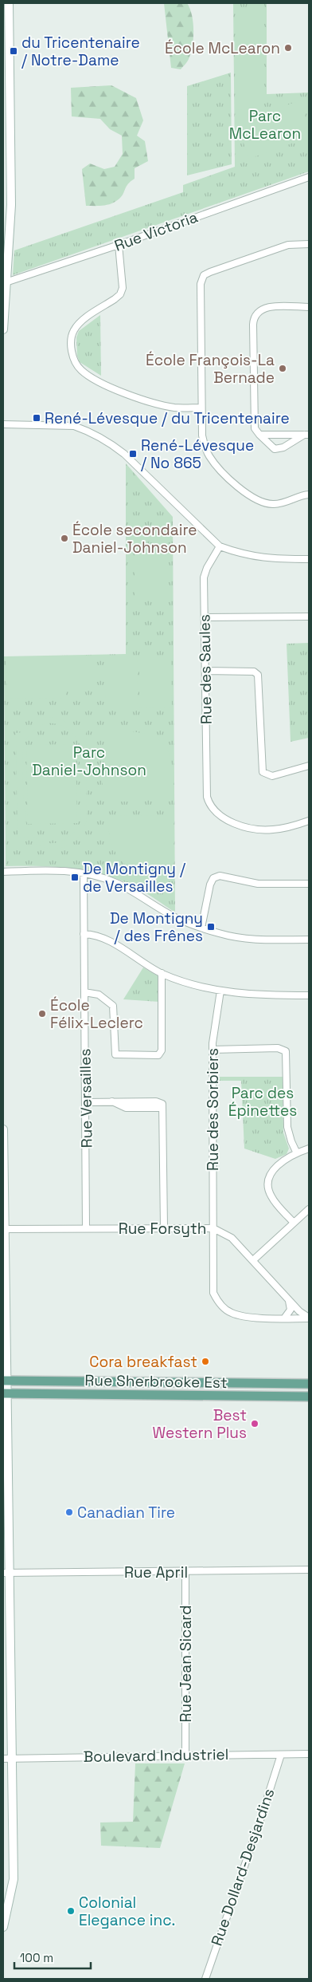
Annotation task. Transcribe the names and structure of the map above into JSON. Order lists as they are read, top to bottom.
{
  "streets": {
    "main road": ["Rue Sherbrooke Est"],
    "street": [
      "Rue Victoria",
      "Rue des Saules",
      "Rue Versailles",
      "Rue des Sorbiers",
      "Rue Forsyth",
      "Rue April",
      "Rue Jean Sicard",
      "Boulevard Industriel",
      "Rue Dollard-Desjardins"
    ]
  },
  "crossings": [
    ["Rue Versailles", "Rue Forsyth"],
    ["Rue des Sorbiers", "Rue Forsyth"],
    ["Rue April", "Rue Jean Sicard"],
    ["Rue Jean Sicard", "Boulevard Industriel"],
    ["Boulevard Industriel", "Rue Dollard-Desjardins"]
  ],
  "parks": ["Parc McLearon", "Parc Daniel-Johnson", "Parc des Épinettes"],
  "places": {
    "other": [
      "École McLearon",
      "École François-La Bernade",
      "École secondaire Daniel-Johnson",
      "École Félix-Leclerc",
      "Cora breakfast",
      "Best Western Plus",
      "Canadian Tire",
      "Colonial Elegance inc."
    ],
    "transit": [
      "du Tricentenaire / Notre-Dame",
      "René-Lévesque / du Tricentenaire",
      "René-Lévesque / No 865",
      "De Montigny / de Versailles",
      "De Montigny / des Frênes"
    ]
  },
  "scale_bar": "100 m"
}
